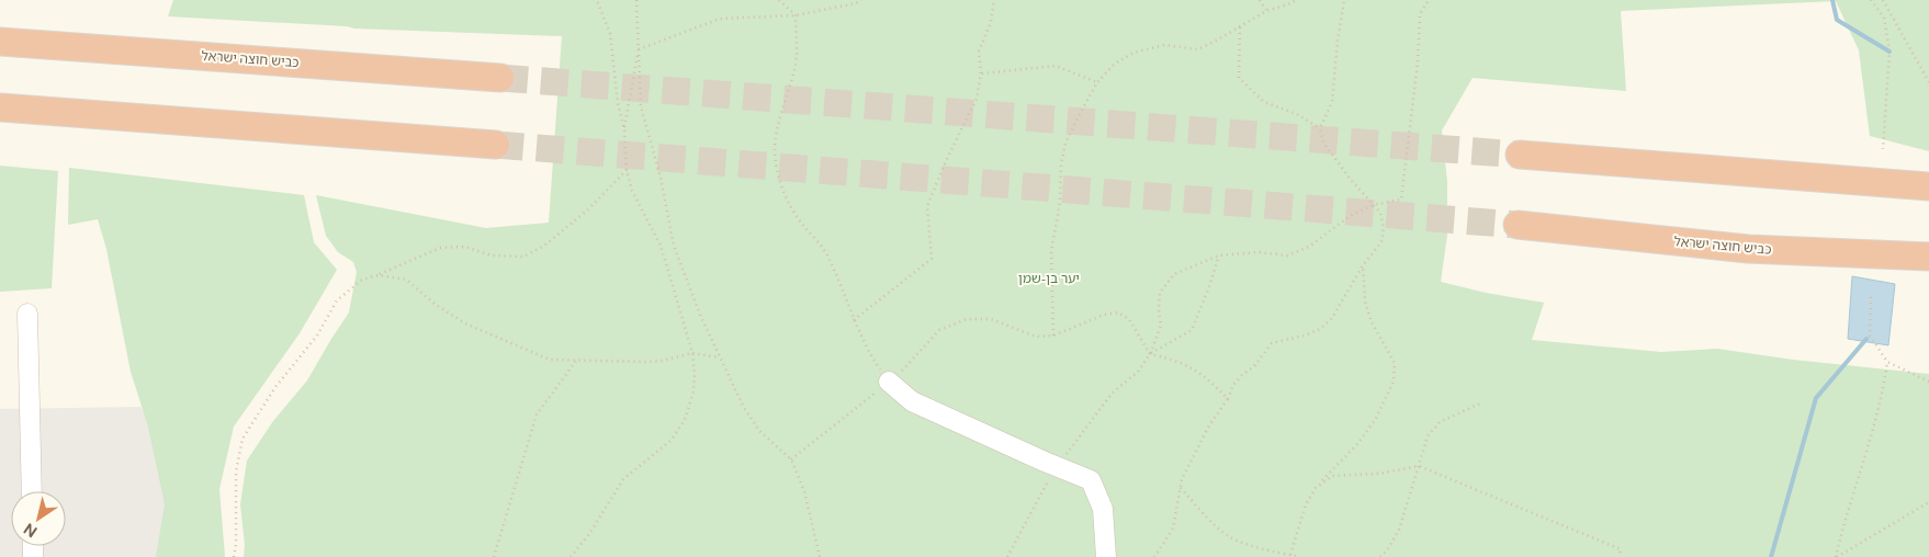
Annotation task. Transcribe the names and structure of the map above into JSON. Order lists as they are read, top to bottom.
{
  "streets": {
    "highway": ["כביש חוצה ישראל"]
  },
  "parks": ["יער בן-שמן"],
  "north": "bottom left"
}
